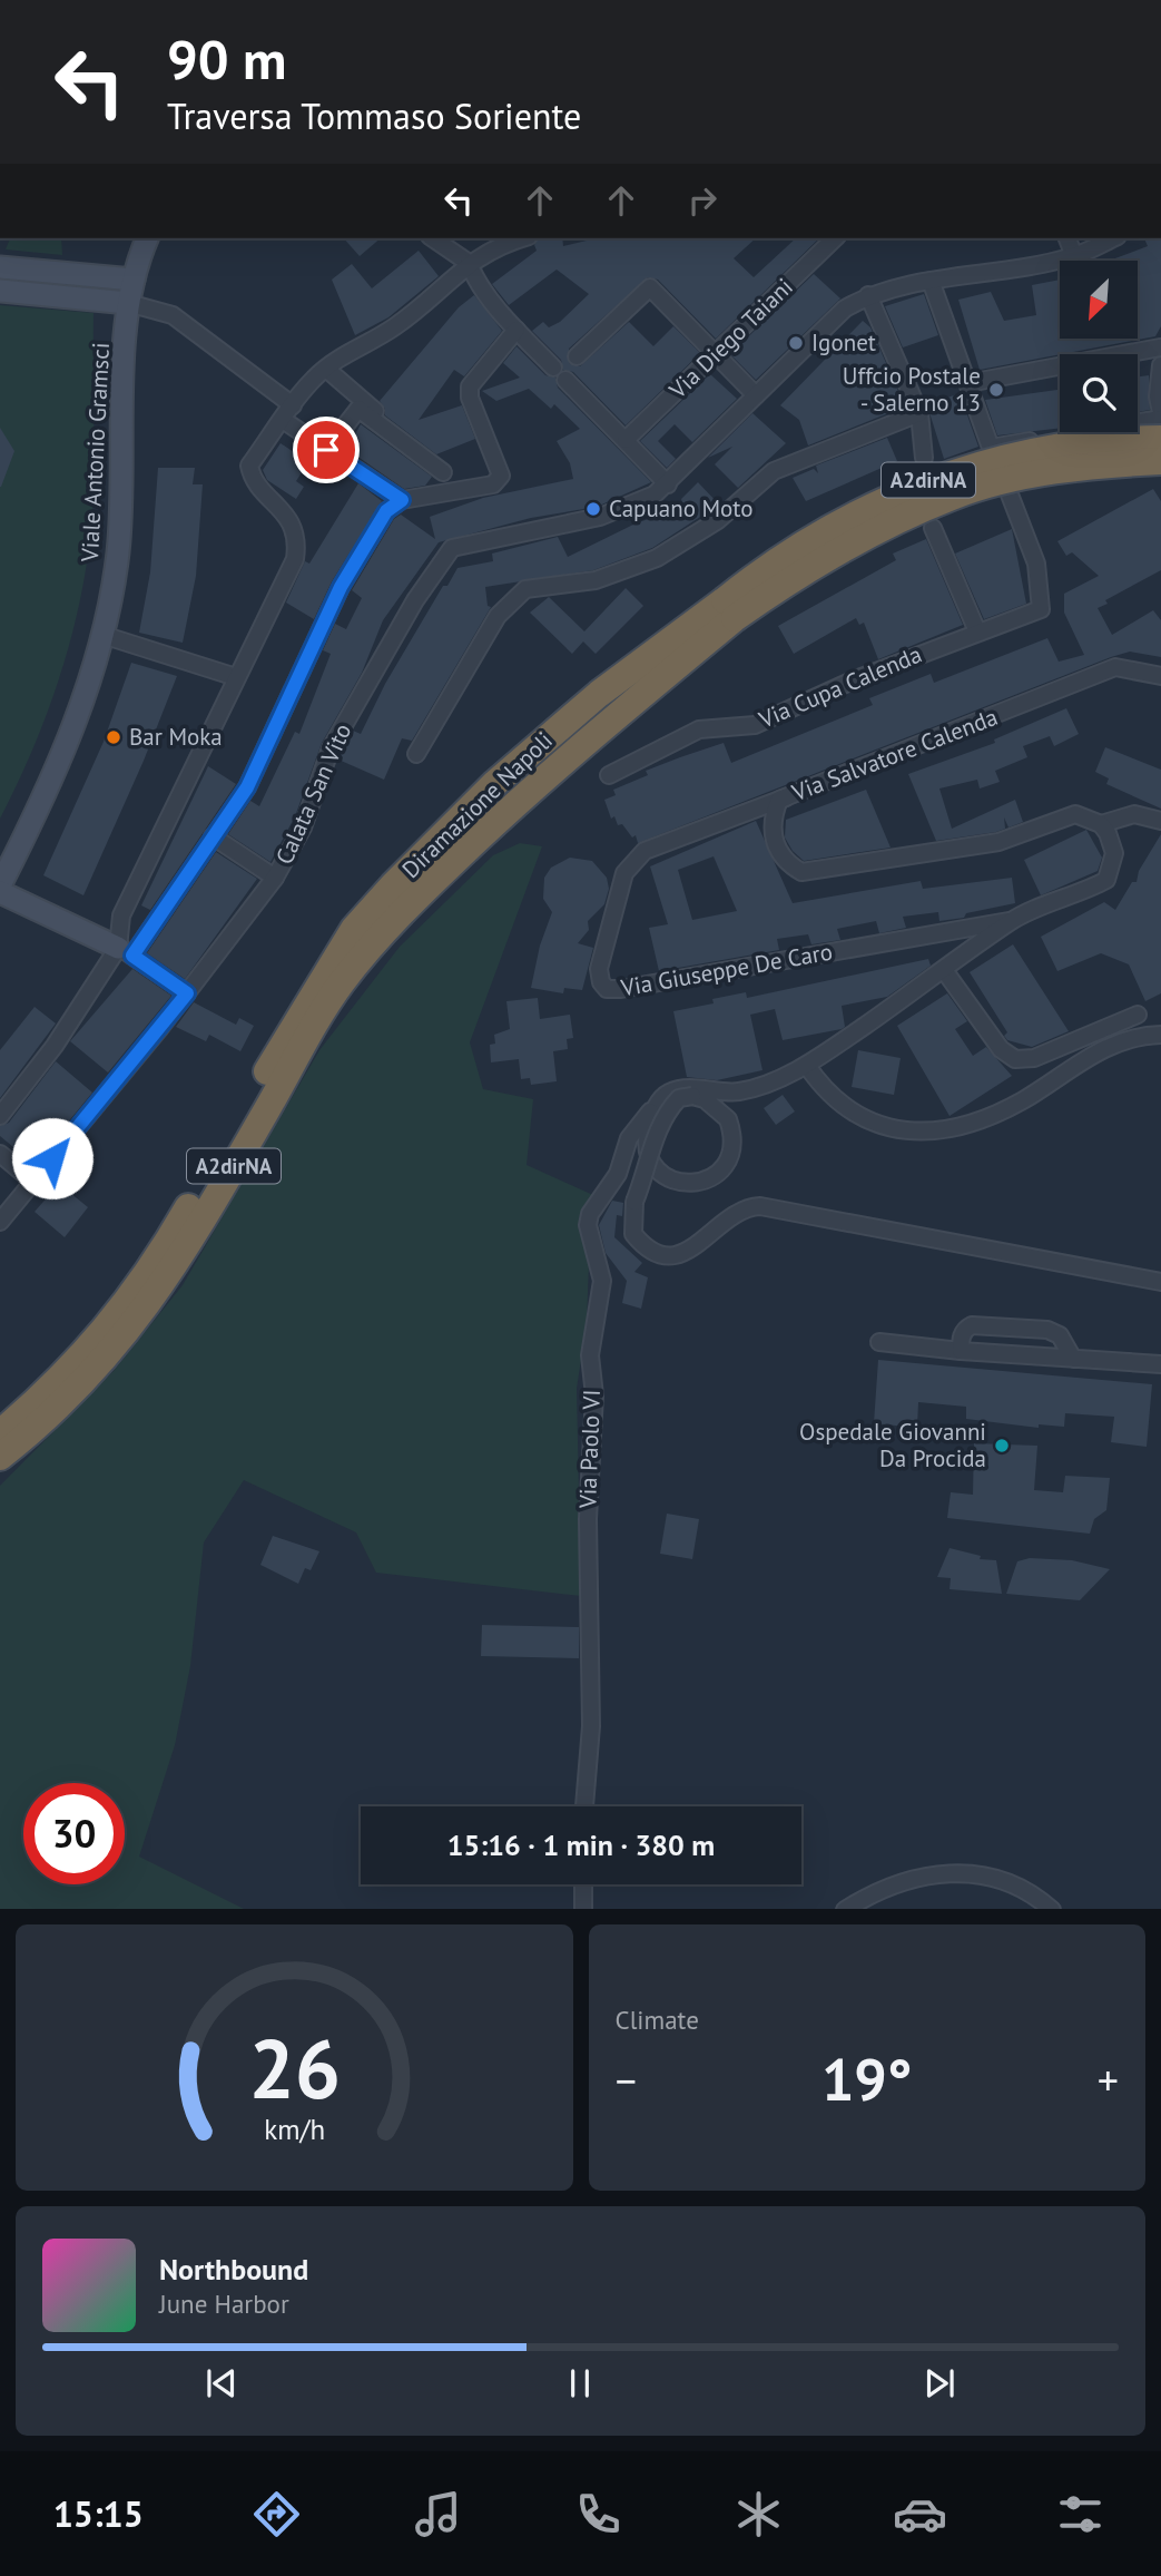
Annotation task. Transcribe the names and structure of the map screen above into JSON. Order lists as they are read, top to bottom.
{
  "streets": {
    "highway": ["A2dirNA", "Diramazione Napoli"],
    "main road": ["Viale Antonio Gramsci"],
    "street": [
      "Via Diego Taiani",
      "Via Cupa Calenda",
      "Via Salvatore Calenda",
      "Calata San Vito",
      "Via Giuseppe De Caro",
      "Via Paolo VI"
    ]
  },
  "crossings": [
    ["Via Salvatore Calenda", "Via Giuseppe De Caro"]
  ],
  "places": [
    "Igonet",
    "Uffcio Postale - Salerno 13",
    "Capuano Moto",
    "Bar Moka",
    "Ospedale Giovanni Da Procida"
  ],
  "north": "bottom left",
  "page": {
    "turn": ["90 m", "Traversa Tommaso Soriente"],
    "limit": "30",
    "trip": "15:16 · 1 min · 380 m",
    "tile": "Climate",
    "heat": ["−", "19°", "+"],
    "song": ["Northbound", "June Harbor"],
    "tabs": "15:15",
    "gauge": ["26", "km/h"]
  }
}
